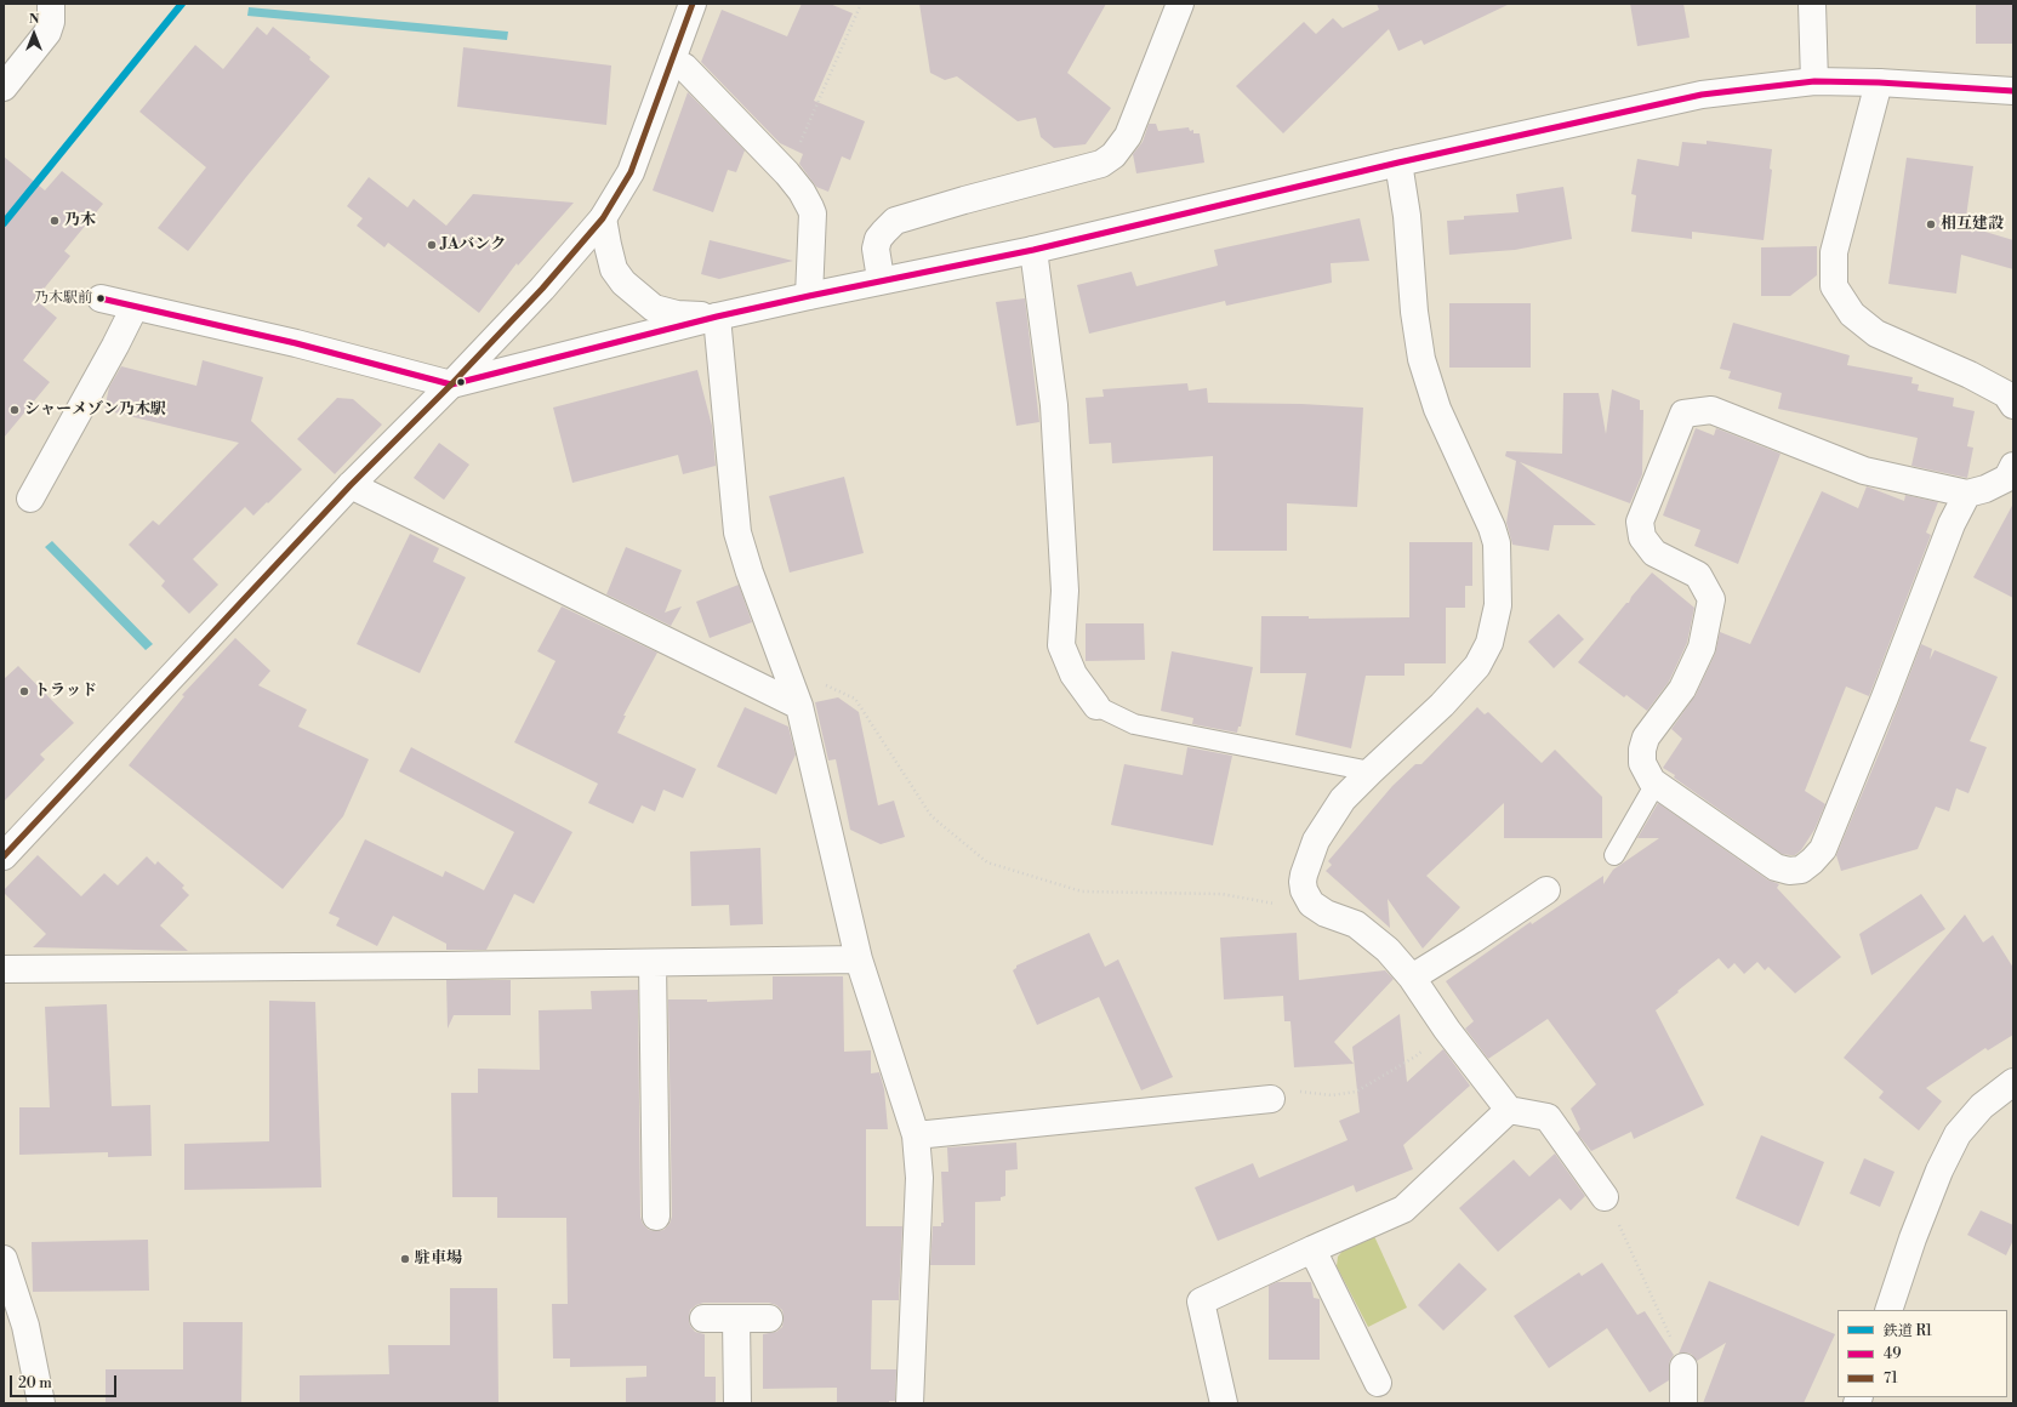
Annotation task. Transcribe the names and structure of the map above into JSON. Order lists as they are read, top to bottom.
{
  "places": [
    "乃木",
    "相互建設",
    "JAバンク",
    "乃木駅前",
    "シャーメゾン乃木駅",
    "トラッド",
    "駐車場"
  ],
  "lines": ["rail line R1", "transit line 71", "transit line 49"],
  "legend": ["鉄道 R1", "49", "71"],
  "scale_bar": "20 m",
  "north": "top"
}
